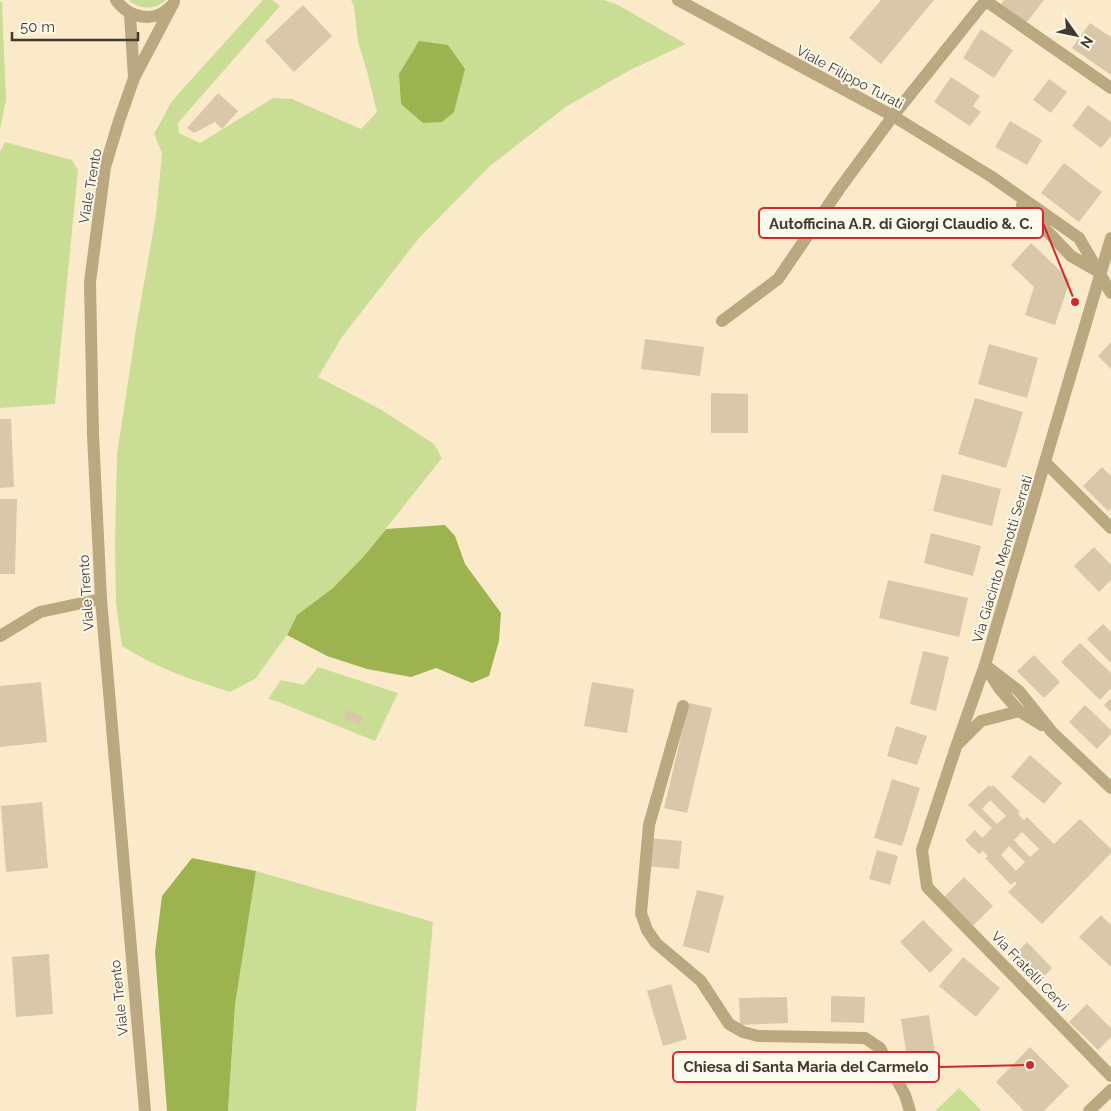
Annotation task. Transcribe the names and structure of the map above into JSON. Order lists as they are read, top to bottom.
{
  "streets": {
    "street": [
      "Viale Filippo Turati",
      "Viale Trento",
      "Via Giacinto Menotti Serrati",
      "Via Fratelli Cervi"
    ]
  },
  "crossings": [
    ["Viale Filippo Turati", "Via Giacinto Menotti Serrati"],
    ["Via Giacinto Menotti Serrati", "Via Fratelli Cervi"]
  ],
  "places": ["Autofficina A.R. di Giorgi Claudio &. C.", "Chiesa di Santa Maria del Carmelo"],
  "scale_bar": "50 m",
  "north": "bottom right"
}
